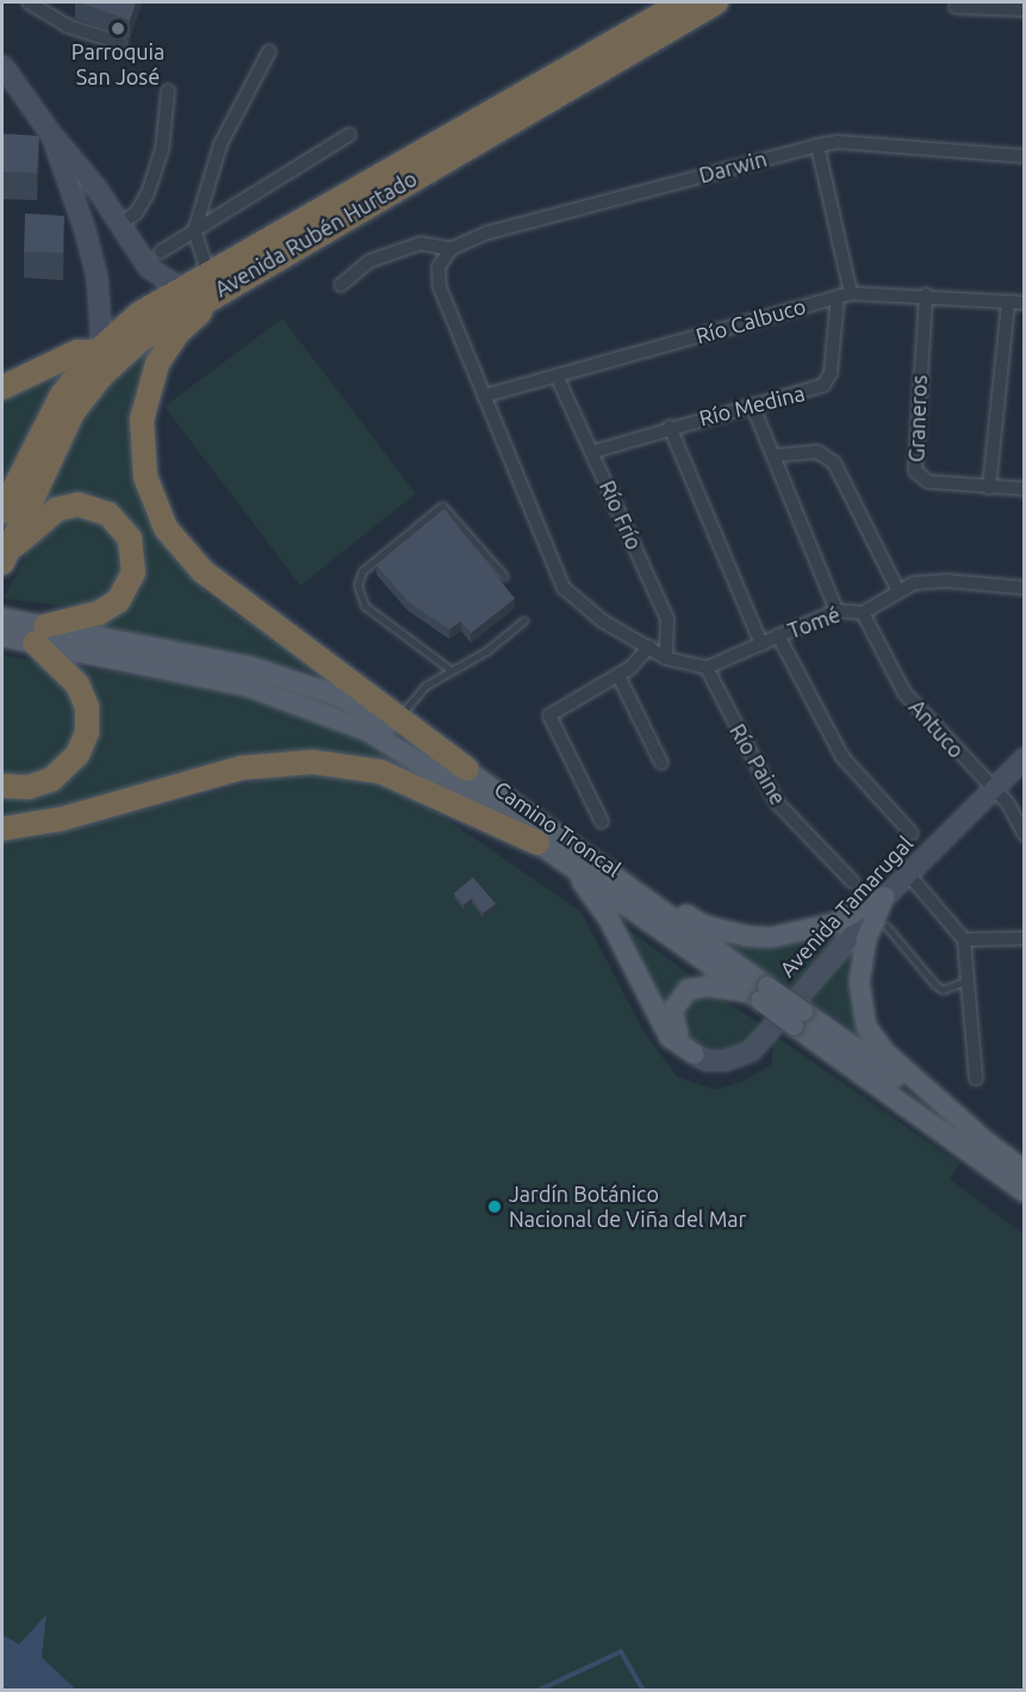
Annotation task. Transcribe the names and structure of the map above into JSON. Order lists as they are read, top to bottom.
{
  "streets": {
    "highway": ["Avenida Rubén Hurtado"],
    "main road": ["Camino Troncal"],
    "street": [
      "Darwin",
      "Río Calbuco",
      "Río Medina",
      "Graneros",
      "Río Frío",
      "Tomé",
      "Antuco",
      "Río Paine",
      "Avenida Tamarugal"
    ]
  },
  "crossings": [
    ["Darwin", "Río Medina"],
    ["Río Calbuco", "Río Medina"],
    ["Río Calbuco", "Graneros"],
    ["Río Calbuco", "Río Frío"],
    ["Río Medina", "Río Frío"],
    ["Tomé", "Antuco"],
    ["Tomé", "Río Paine"],
    ["Antuco", "Avenida Tamarugal"]
  ],
  "places": ["Parroquia San José", "Jardín Botánico Nacional de Viña del Mar"]
}
